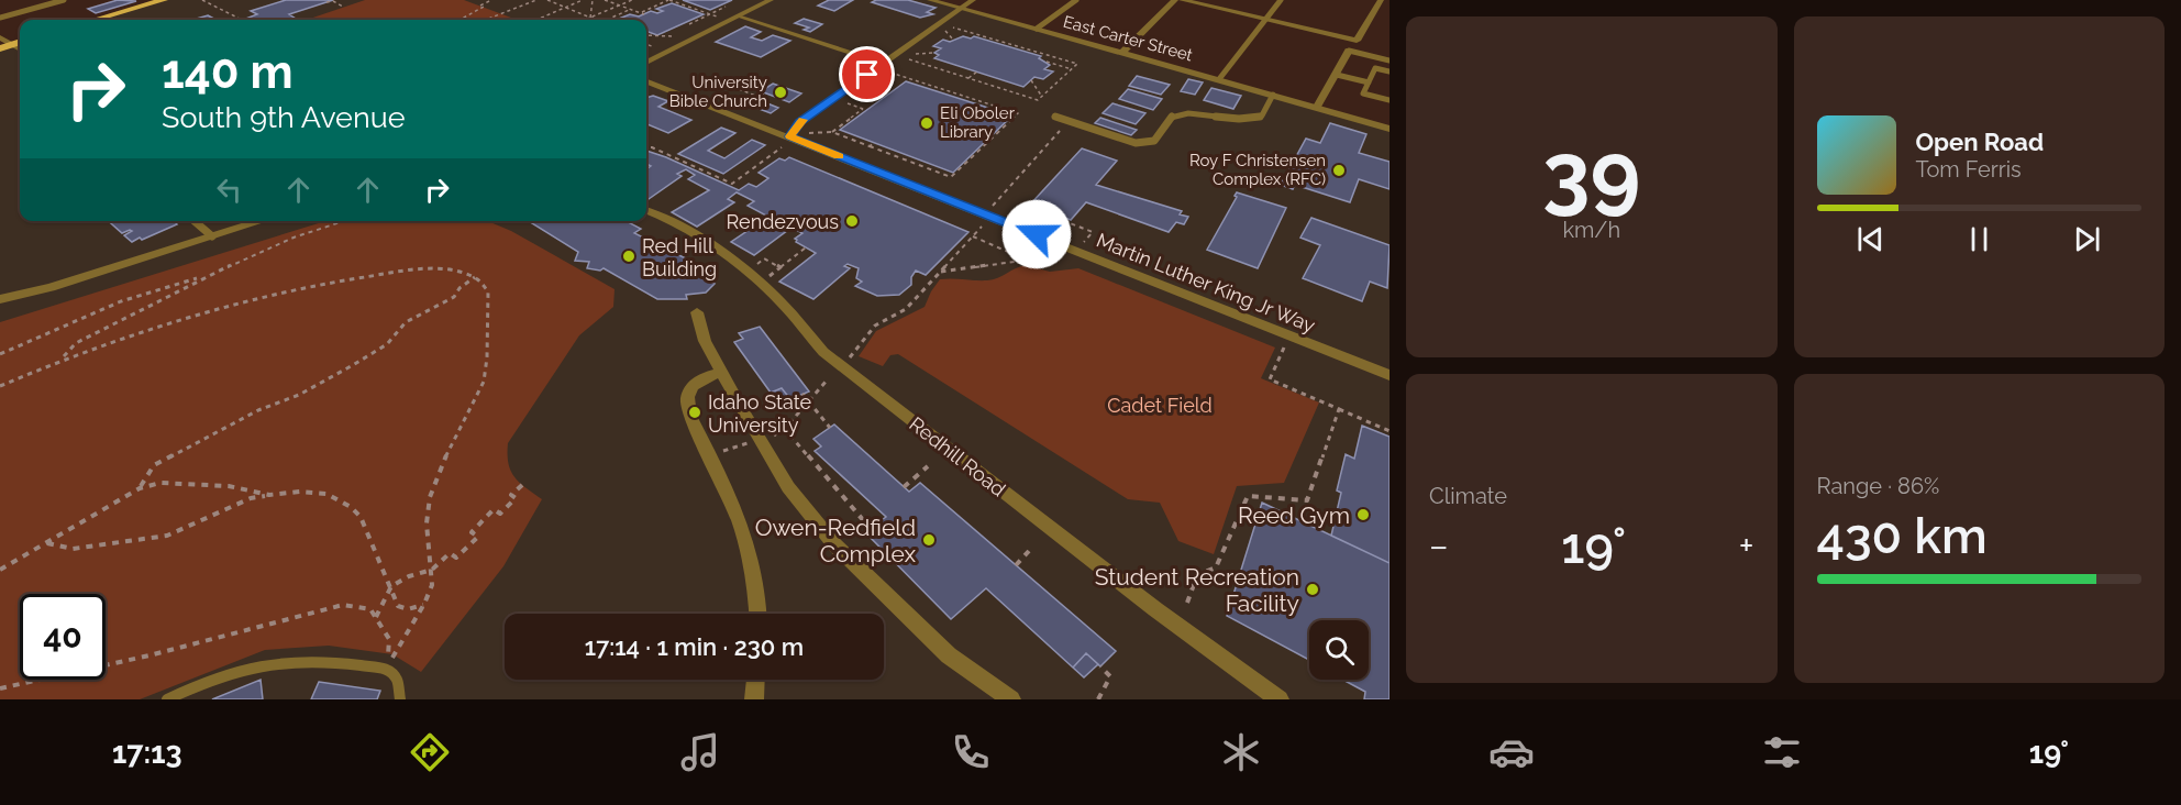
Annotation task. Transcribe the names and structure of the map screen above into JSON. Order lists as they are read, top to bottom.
{
  "streets": {
    "street": ["East Carter Street", "Martin Luther King Jr Way", "Redhill Road"]
  },
  "parks": ["Cadet Field"],
  "places": [
    "University Bible Church",
    "Eli Oboler Library",
    "Roy F Christensen Complex (RFC)",
    "Rendezvous",
    "Red Hill Building",
    "Idaho State University",
    "Reed Gym",
    "Owen-Redfield Complex",
    "Student Recreation Facility"
  ],
  "page": {
    "tile": [
      ["39", "km/h"],
      "Climate",
      ["Range · 86%", "430 km"]
    ],
    "turn": ["140 m", "South 9th Avenue"],
    "song": ["Open Road", "Tom Ferris"],
    "heat": ["−", "19°", "+"],
    "limit": "40",
    "trip": "17:14 · 1 min · 230 m",
    "tabs": ["17:13", "19°"]
  }
}
